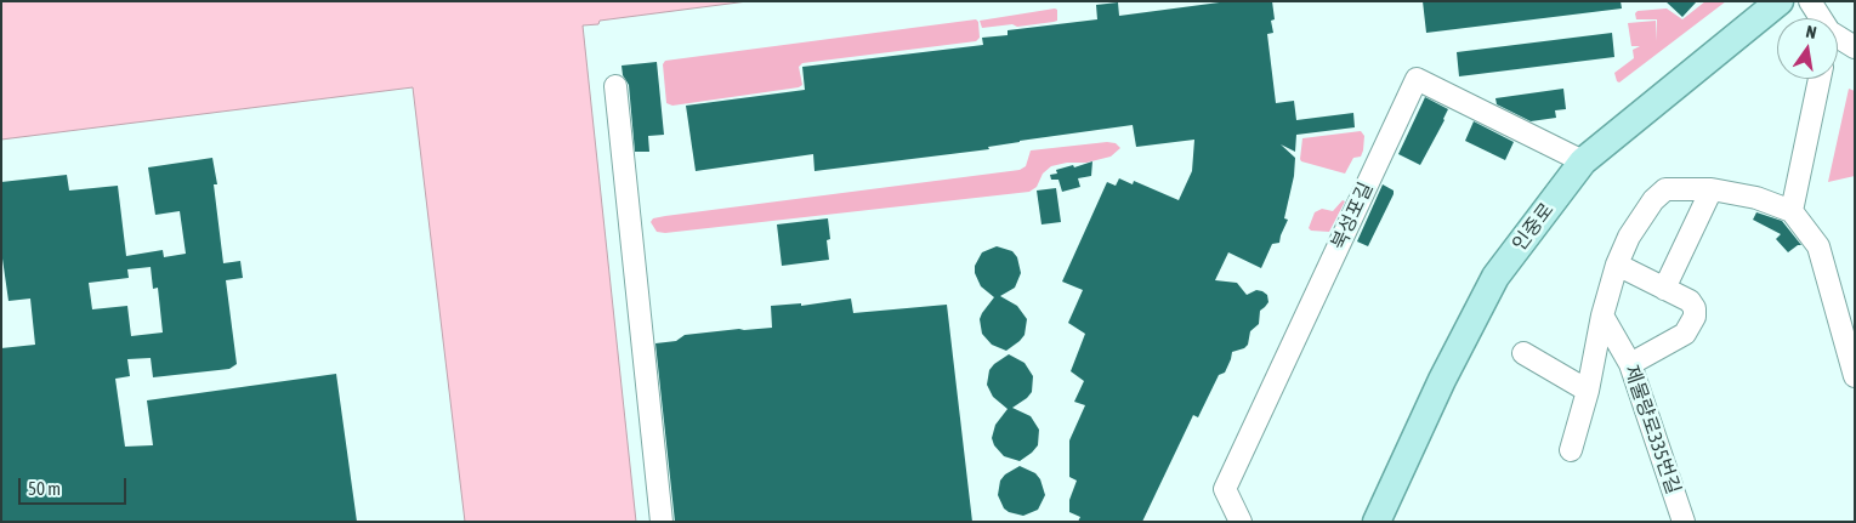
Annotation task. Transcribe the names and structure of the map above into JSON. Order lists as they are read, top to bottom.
{
  "streets": {
    "main road": ["인중로"],
    "street": ["북성포길", "제물량로335번길"]
  },
  "crossings": [
    ["북성포길", "인중로"]
  ],
  "scale_bar": "50 m",
  "north": "top"
}
